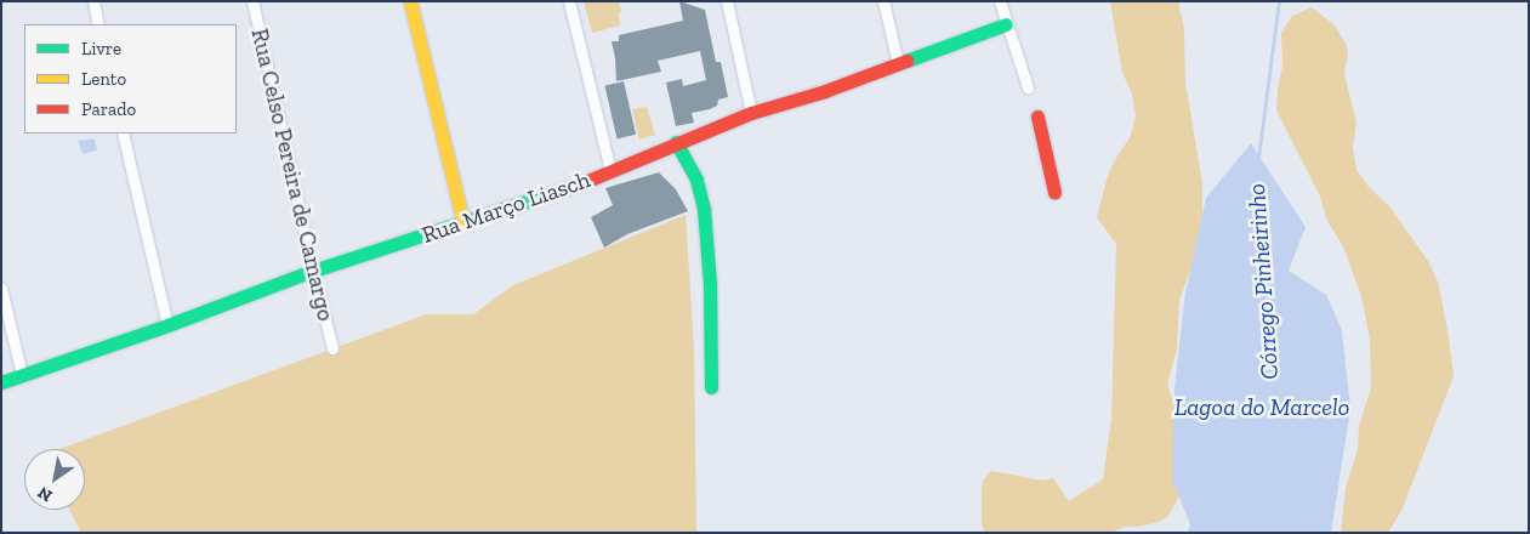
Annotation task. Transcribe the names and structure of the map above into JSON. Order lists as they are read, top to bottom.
{
  "streets": {
    "street": ["Rua Celso Pereira de Camargo", "Rua Março Liasch"]
  },
  "crossings": [
    ["Rua Celso Pereira de Camargo", "Rua Março Liasch"]
  ],
  "water": ["Córrego Pinheirinho", "Lagoa do Marcelo"],
  "legend": ["Livre", "Lento", "Parado"],
  "north": "bottom left"
}
